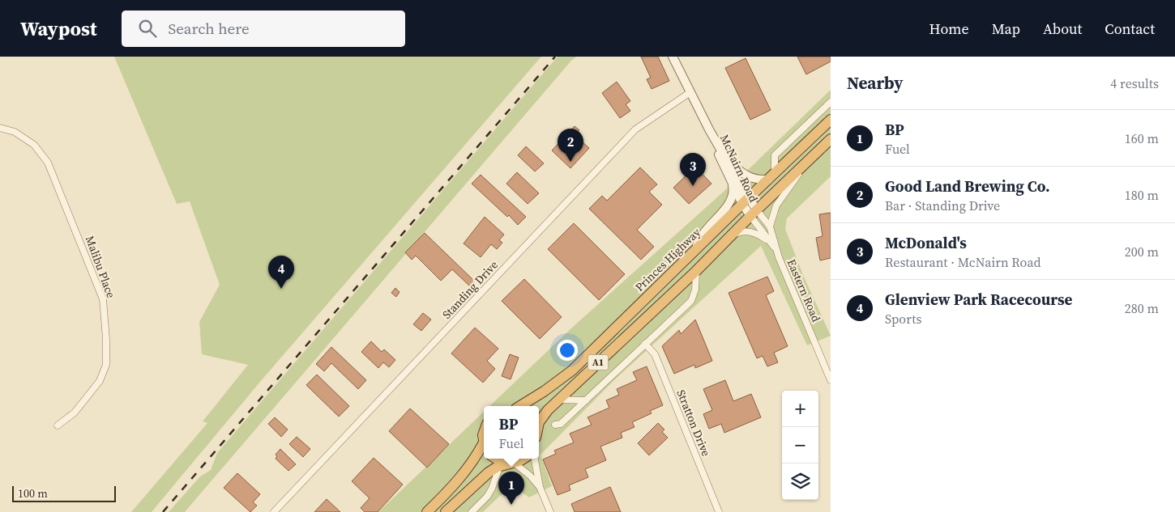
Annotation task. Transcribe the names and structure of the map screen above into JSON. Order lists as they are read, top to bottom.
{
  "streets": {
    "highway": ["Princes Highway", "A1"],
    "street": [
      "McNairn Road",
      "Malibu Place",
      "Standing Drive",
      "Eastern Road",
      "Stratton Drive"
    ]
  },
  "crossings": [
    ["McNairn Road", "Princes Highway"],
    ["McNairn Road", "Standing Drive"],
    ["McNairn Road", "Eastern Road"],
    ["McNairn Road", "A1"],
    ["Eastern Road", "A1"]
  ],
  "scale_bar": "100 m",
  "page": {
    "header": "Waypost",
    "search": "Search here",
    "nav": [
      "Home",
      "Map",
      "About",
      "Contact"
    ],
    "heading": ["Nearby", "4 results"],
    "list": [
      {
        "mark": "1",
        "name": "BP",
        "note": "Fuel",
        "value": "160 m"
      },
      {
        "mark": "2",
        "name": "Good Land Brewing Co.",
        "note": "Bar · Standing Drive",
        "value": "180 m"
      },
      {
        "mark": "3",
        "name": "McDonald's",
        "note": "Restaurant · McNairn Road",
        "value": "200 m"
      },
      {
        "mark": "4",
        "name": "Glenview Park Racecourse",
        "note": "Sports",
        "value": "280 m"
      }
    ],
    "pins": [
      "2",
      "3",
      "4",
      "1"
    ],
    "map_buttons": ["+", "−"],
    "popup": ["BP", "Fuel"],
    "scale": "100 m"
  }
}
